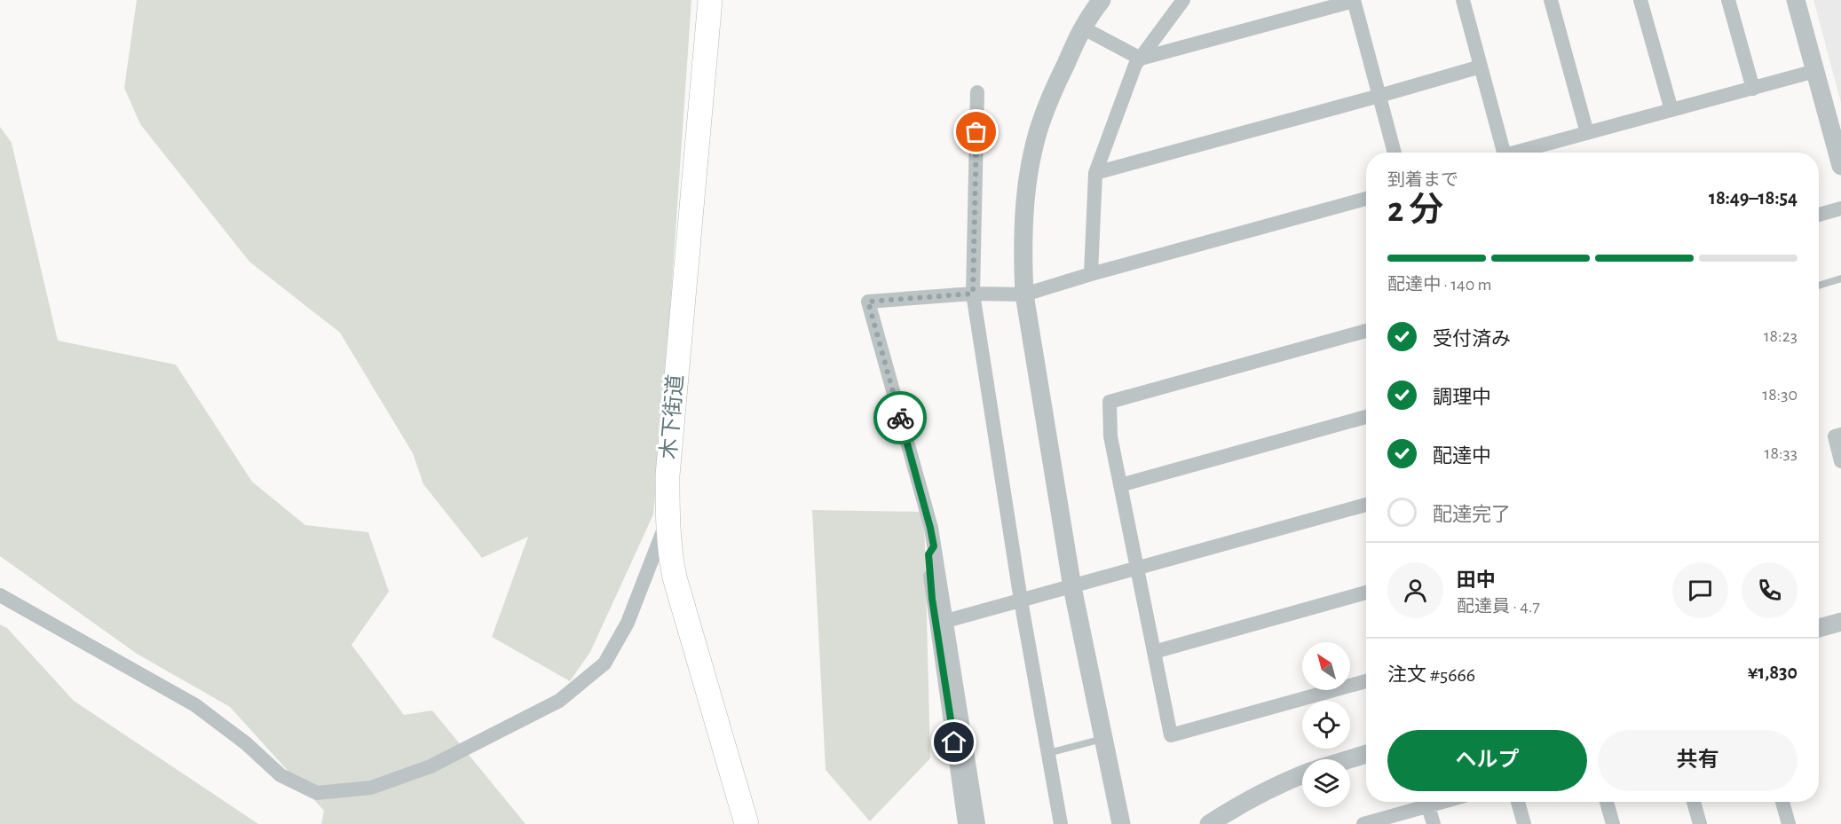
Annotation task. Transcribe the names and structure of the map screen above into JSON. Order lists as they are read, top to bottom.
{
  "streets": {
    "main road": ["木下街道"]
  },
  "north": "top left",
  "page": {
    "heading": ["2 分", "到着まで", "18:49–18:54"],
    "panel": [
      "田中",
      "配達員 · 4.7",
      "注文 #5666",
      "¥1,830"
    ],
    "bar": "配達中 · 140 m",
    "list": [
      ["受付済み", "18:23"],
      ["調理中", "18:30"],
      ["配達中", "18:33"],
      "配達完了"
    ],
    "buttons": ["ヘルプ", "共有"]
  }
}
